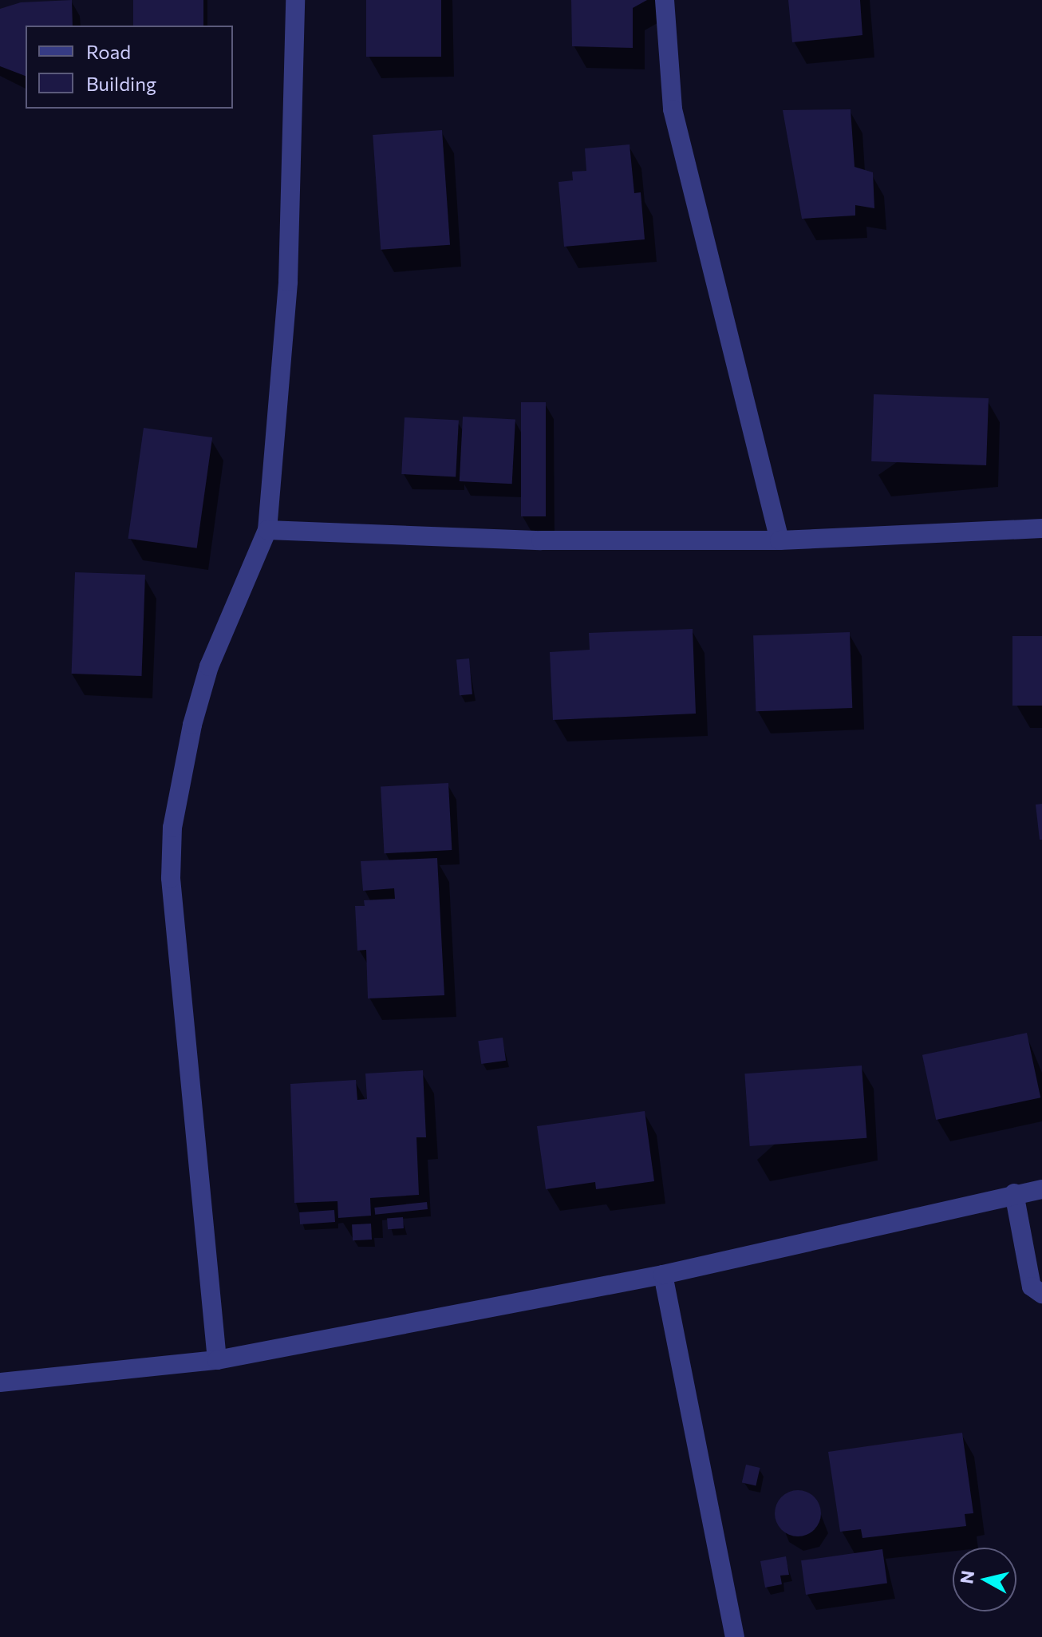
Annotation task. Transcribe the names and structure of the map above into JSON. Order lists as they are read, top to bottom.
{
  "legend": ["Road", "Building"],
  "north": "left"
}
